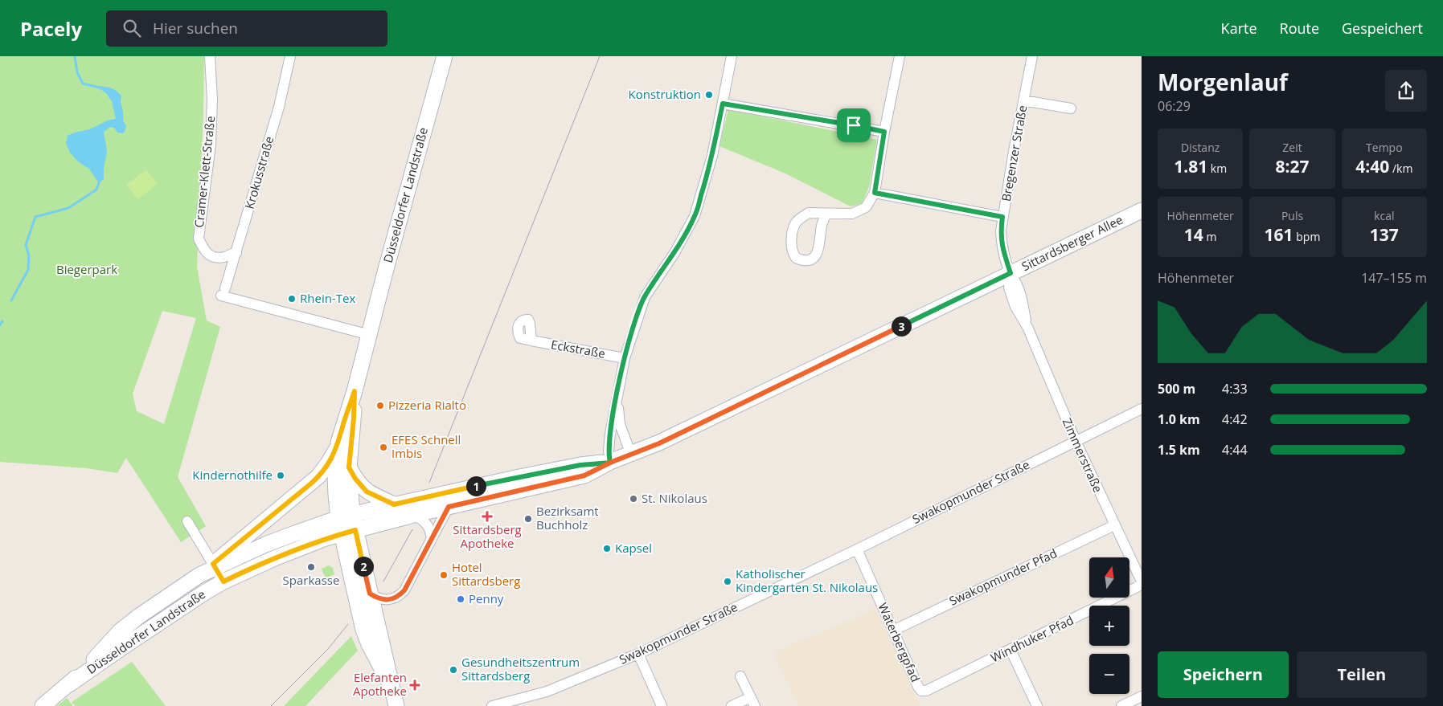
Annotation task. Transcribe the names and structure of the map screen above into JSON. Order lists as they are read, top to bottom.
{
  "streets": {
    "main road": ["Düsseldorfer Landstraße", "Sittardsberger Allee"],
    "street": [
      "Bregenzer Straße",
      "Cramer-Klett-Straße",
      "Krokusstraße",
      "Eckstraße",
      "Zimmerstraße",
      "Swakopmunder Straße",
      "Swakopmunder Pfad",
      "Windhuker Pfad",
      "Waterbergpfad"
    ]
  },
  "crossings": [
    ["Bregenzer Straße", "Sittardsberger Allee"],
    ["Bregenzer Straße", "Zimmerstraße"],
    ["Cramer-Klett-Straße", "Krokusstraße"],
    ["Krokusstraße", "Düsseldorfer Landstraße"],
    ["Düsseldorfer Landstraße", "Sittardsberger Allee"],
    ["Sittardsberger Allee", "Zimmerstraße"],
    ["Zimmerstraße", "Swakopmunder Straße"],
    ["Zimmerstraße", "Swakopmunder Pfad"],
    ["Zimmerstraße", "Windhuker Pfad"],
    ["Swakopmunder Straße", "Waterbergpfad"],
    ["Swakopmunder Pfad", "Waterbergpfad"],
    ["Windhuker Pfad", "Waterbergpfad"]
  ],
  "parks": ["Biegerpark"],
  "places": {
    "other": [
      "Konstruktion",
      "Rhein-Tex",
      "Pizzeria Rialto",
      "EFES Schnell Imbis",
      "Kindernothilfe",
      "St. Nikolaus",
      "Bezirksamt Buchholz",
      "Kapsel",
      "Sparkasse",
      "Hotel Sittardsberg",
      "Katholischer Kindergarten St. Nikolaus",
      "Penny",
      "Gesundheitszentrum Sittardsberg"
    ],
    "health": ["Sittardsberg Apotheke", "Elefanten Apotheke"]
  },
  "north": "top",
  "page": {
    "header": "Pacely",
    "search": "Hier suchen",
    "nav": ["Karte", "Route", "Gespeichert"],
    "heading": ["Morgenlauf", "06:29"],
    "stats": [
      ["Distanz", "1.81 km"],
      ["Zeit", "8:27"],
      ["Tempo", "4:40 /km"],
      ["Höhenmeter", "14 m"],
      ["Puls", "161 bpm"],
      ["kcal", "137"]
    ],
    "chart": ["Höhenmeter", "147–155 m"],
    "pins": ["3", "1", "2"],
    "list": [
      {
        "name": "500 m",
        "note": "4:33"
      },
      {
        "name": "1.0 km",
        "note": "4:42"
      },
      {
        "name": "1.5 km",
        "note": "4:44"
      }
    ],
    "map_buttons": ["+", "−"],
    "buttons": ["Speichern", "Teilen"]
  }
}
